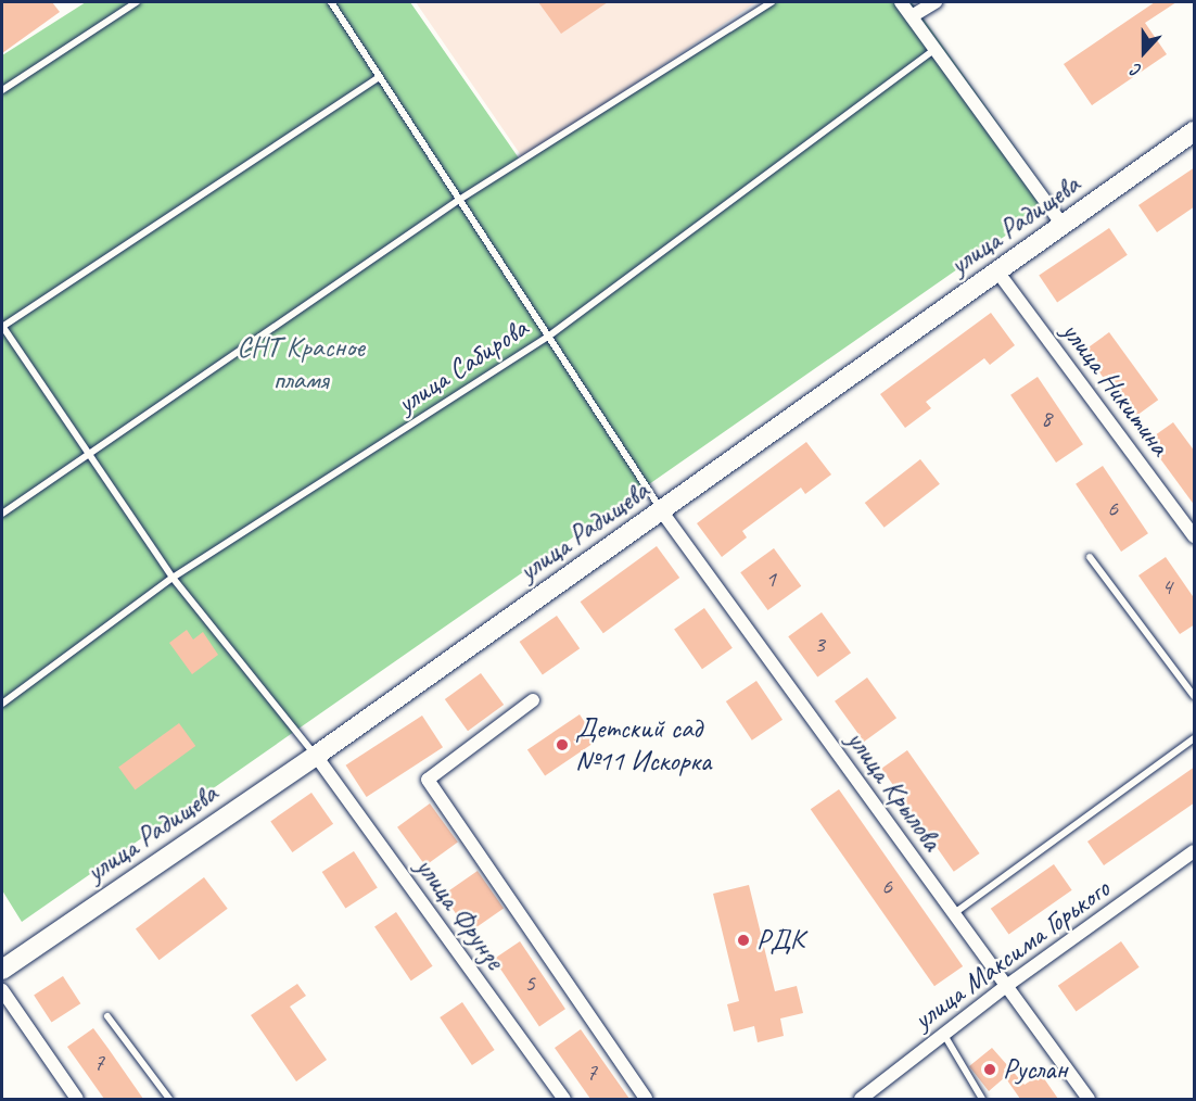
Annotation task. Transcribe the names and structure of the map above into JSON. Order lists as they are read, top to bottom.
{
  "streets": {
    "street": [
      "улица Радищева",
      "улица Никитина",
      "улица Крылова",
      "улица Фрунзе",
      "улица Максима Горького"
    ],
    "lane": ["улица Сабирова"]
  },
  "crossings": [
    ["улица Радищева", "улица Никитина"],
    ["улица Радищева", "улица Крылова"],
    ["улица Радищева", "улица Фрунзе"],
    ["улица Крылова", "улица Максима Горького"]
  ],
  "parks": ["СНТ Красное пламя"],
  "places": ["Детский сад №11 Искорка", "РДК", "Руслан"],
  "house_numbers": [
    "8",
    "6",
    "1",
    "4",
    "3",
    "6",
    "5",
    "7",
    "7"
  ],
  "north": "bottom"
}
